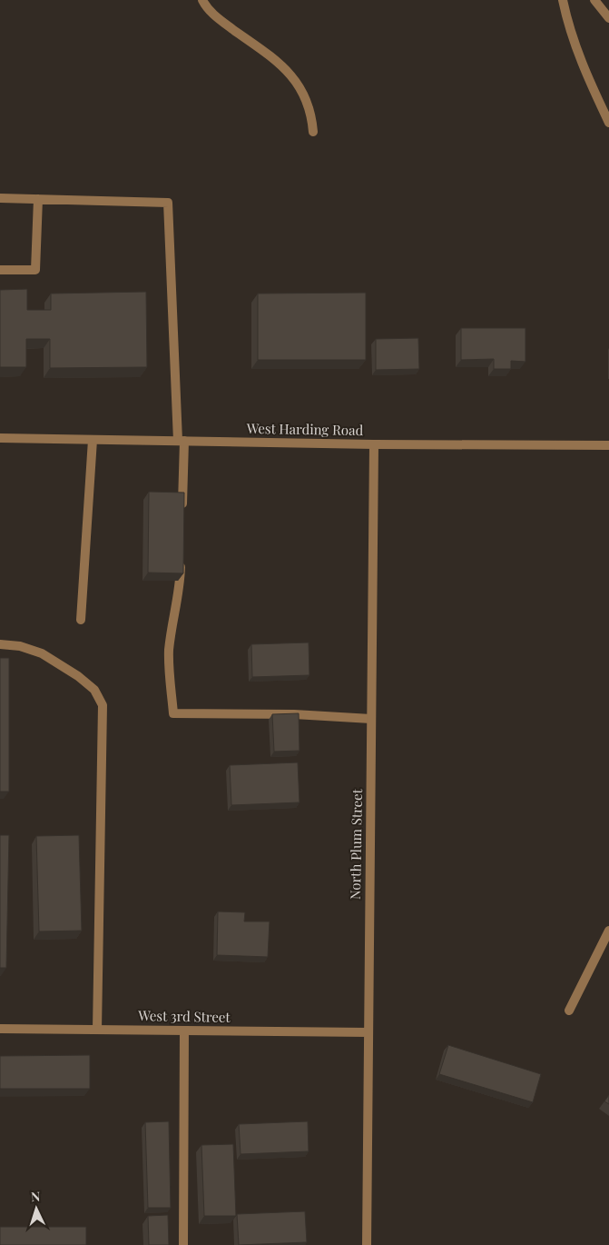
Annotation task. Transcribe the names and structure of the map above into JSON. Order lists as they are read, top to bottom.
{
  "streets": {
    "street": ["West Harding Road", "North Plum Street", "West 3rd Street"]
  },
  "crossings": [
    ["West Harding Road", "North Plum Street"],
    ["North Plum Street", "West 3rd Street"]
  ],
  "north": "top"
}
